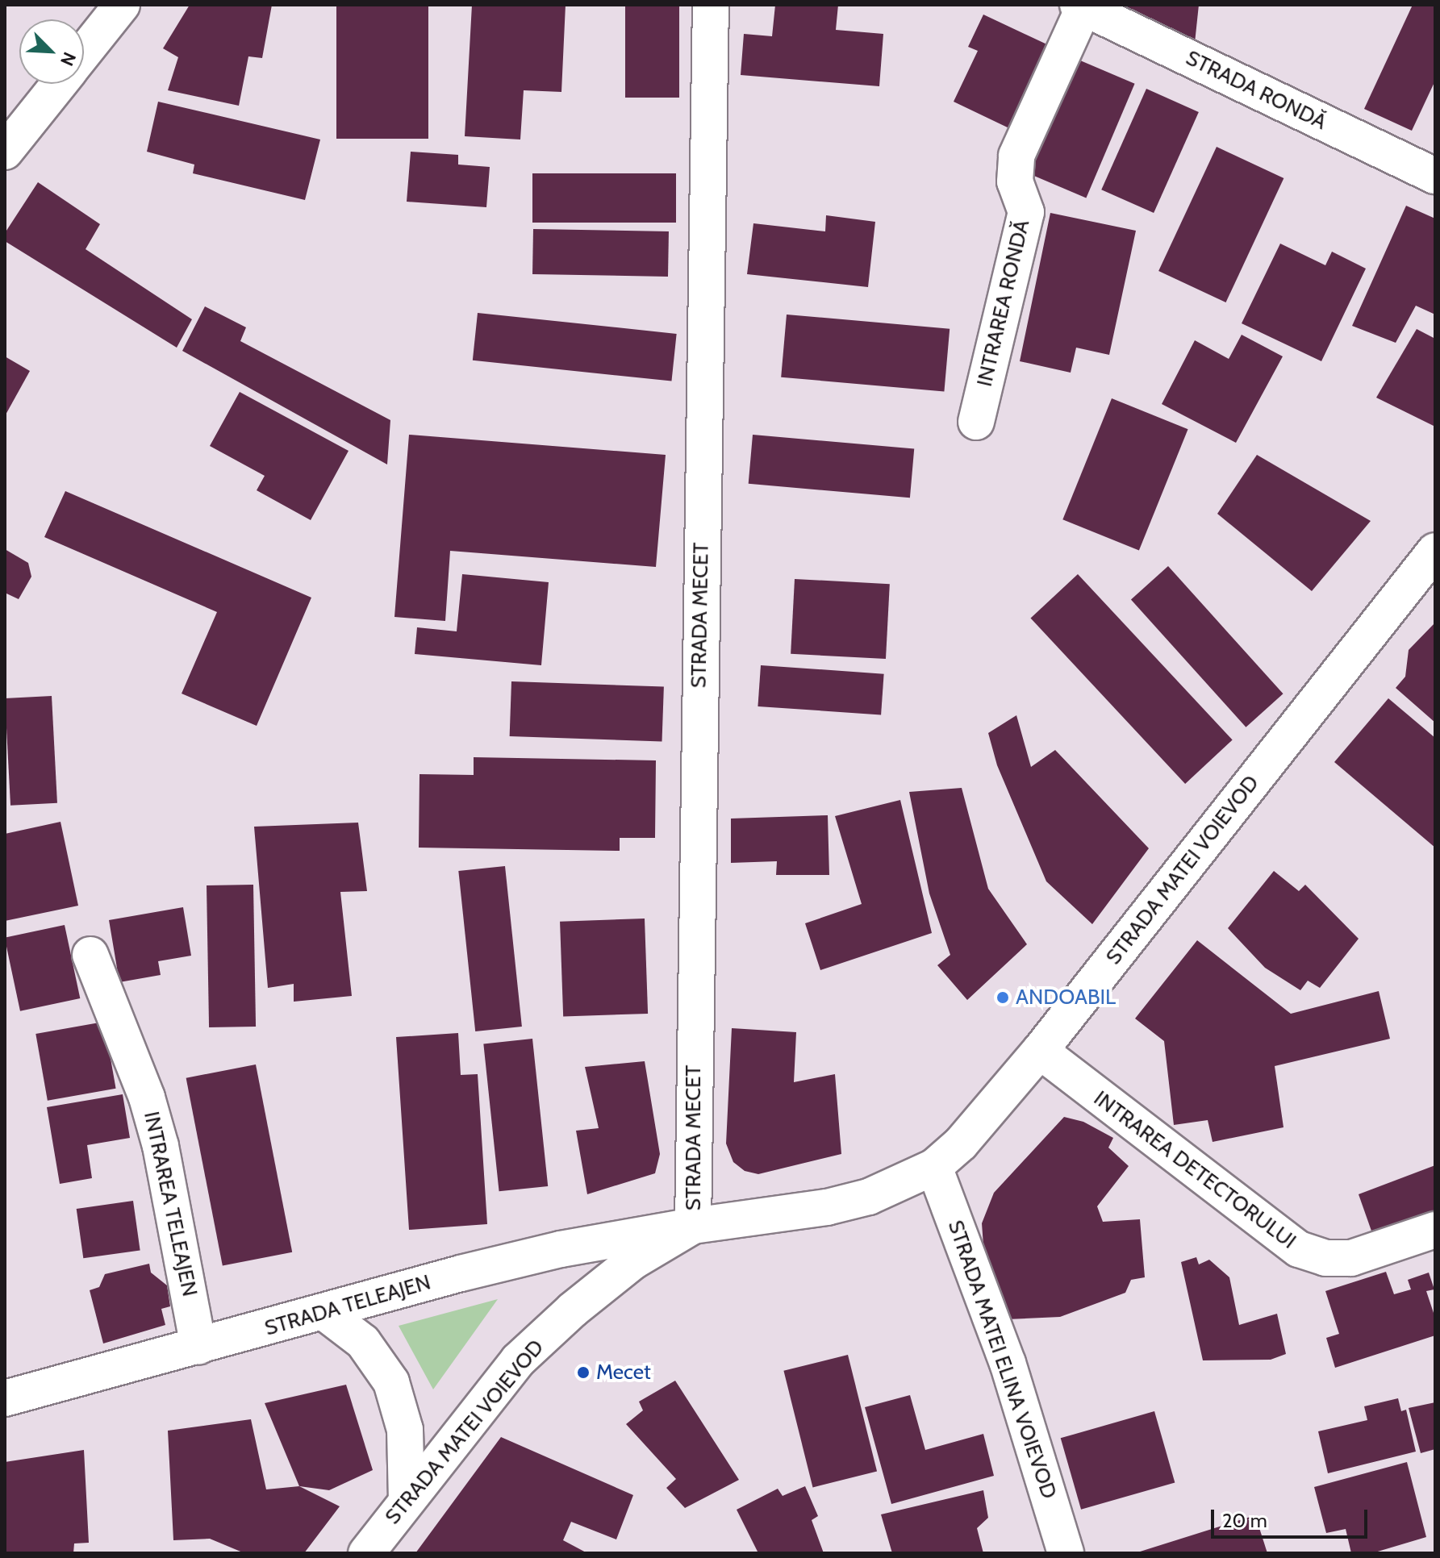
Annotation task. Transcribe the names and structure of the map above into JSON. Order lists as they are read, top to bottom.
{
  "streets": {
    "street": [
      "STRADA RONDĂ",
      "INTRAREA RONDĂ",
      "STRADA MECET",
      "STRADA MATEI VOIEVOD",
      "INTRAREA DETECTORULUI",
      "INTRAREA TELEAJEN",
      "STRADA TELEAJEN",
      "STRADA MATEI ELINA VOIEVOD"
    ]
  },
  "crossings": [
    ["STRADA RONDĂ", "INTRAREA RONDĂ"],
    ["STRADA MECET", "STRADA MATEI VOIEVOD"],
    ["STRADA MECET", "STRADA TELEAJEN"],
    ["STRADA MATEI VOIEVOD", "INTRAREA DETECTORULUI"],
    ["STRADA MATEI VOIEVOD", "STRADA TELEAJEN"],
    ["STRADA MATEI VOIEVOD", "STRADA MATEI ELINA VOIEVOD"],
    ["INTRAREA TELEAJEN", "STRADA TELEAJEN"]
  ],
  "places": ["ANDOABIL", "Mecet"],
  "scale_bar": "20 m",
  "north": "bottom right"
}
